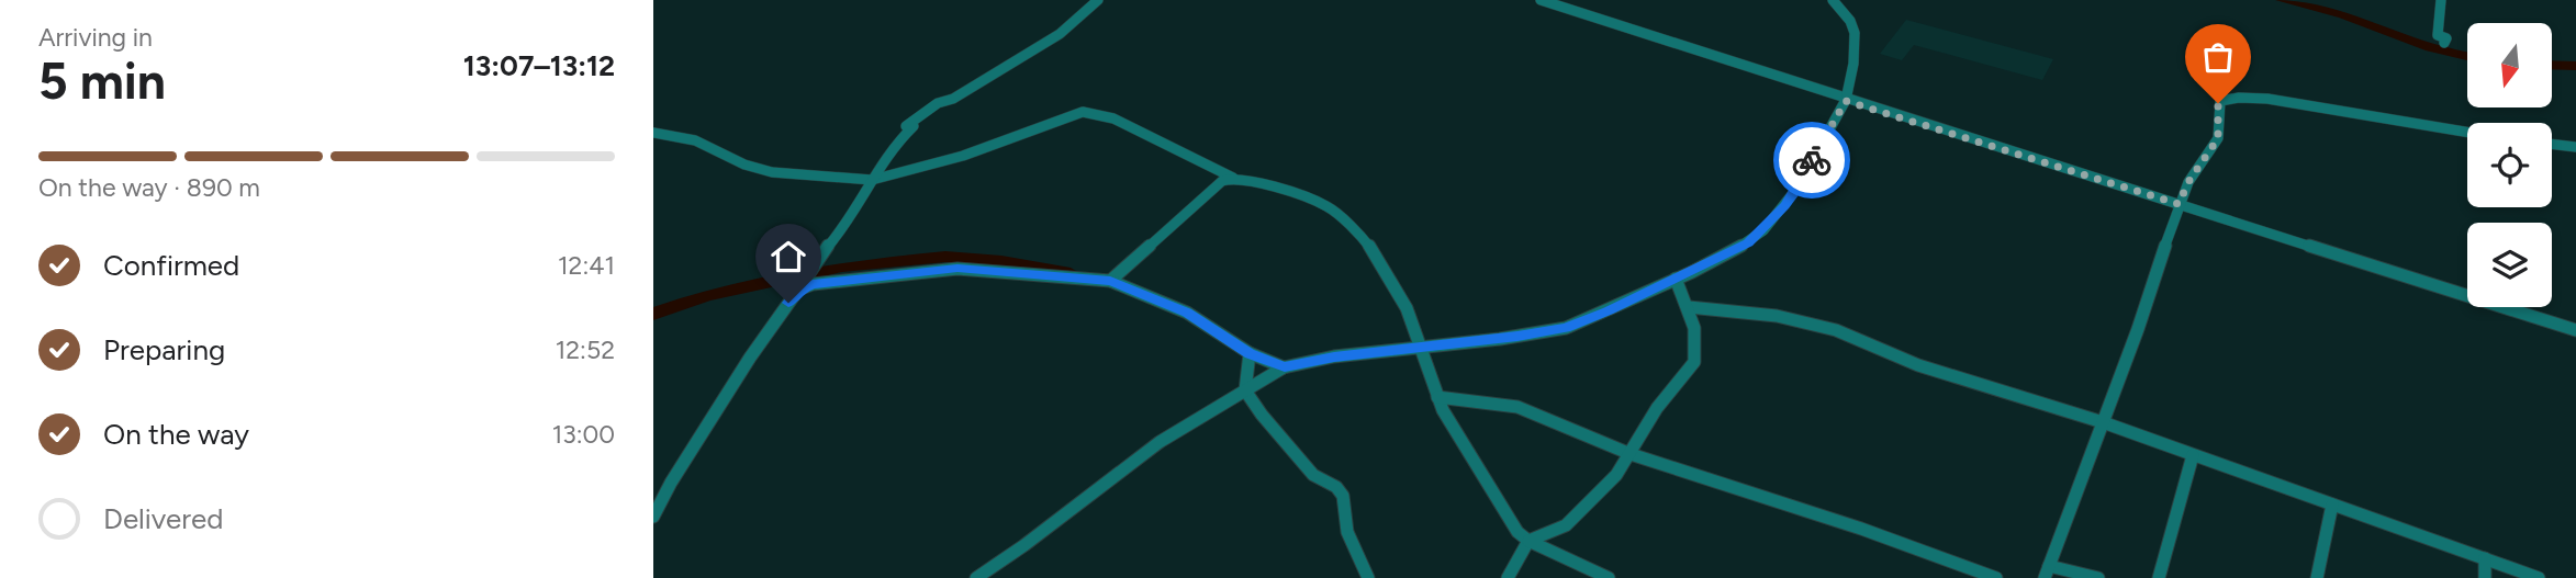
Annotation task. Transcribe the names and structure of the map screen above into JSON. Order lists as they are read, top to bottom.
{
  "north": "bottom",
  "page": {
    "heading": ["5 min", "Arriving in", "13:07–13:12"],
    "bar": "On the way · 890 m",
    "list": [
      ["Confirmed", "12:41"],
      ["Preparing", "12:52"],
      ["On the way", "13:00"],
      "Delivered"
    ]
  }
}
